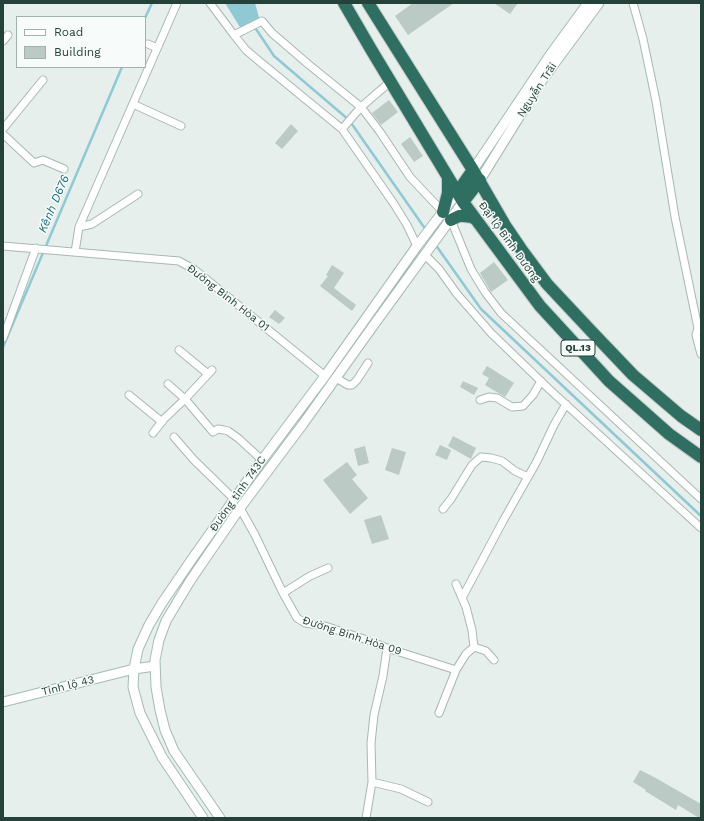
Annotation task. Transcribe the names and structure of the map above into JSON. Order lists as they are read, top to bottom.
{
  "streets": {
    "highway": ["Đại lộ Bình Dương", "QL.13"],
    "main road": ["Nguyễn Trãi", "Đường tỉnh 743C", "Tỉnh lộ 43"],
    "street": ["Đường Bình Hòa 01", "Đường Bình Hòa 09"]
  },
  "crossings": [
    ["Nguyễn Trãi", "Đại lộ Bình Dương"],
    ["Đại lộ Bình Dương", "Đường tỉnh 743C"],
    ["Đường Bình Hòa 01", "Đường tỉnh 743C"],
    ["Đường tỉnh 743C", "Đường Bình Hòa 09"],
    ["Đường tỉnh 743C", "Tỉnh lộ 43"]
  ],
  "water": ["Kênh D676"],
  "legend": ["Road", "Building"]
}
